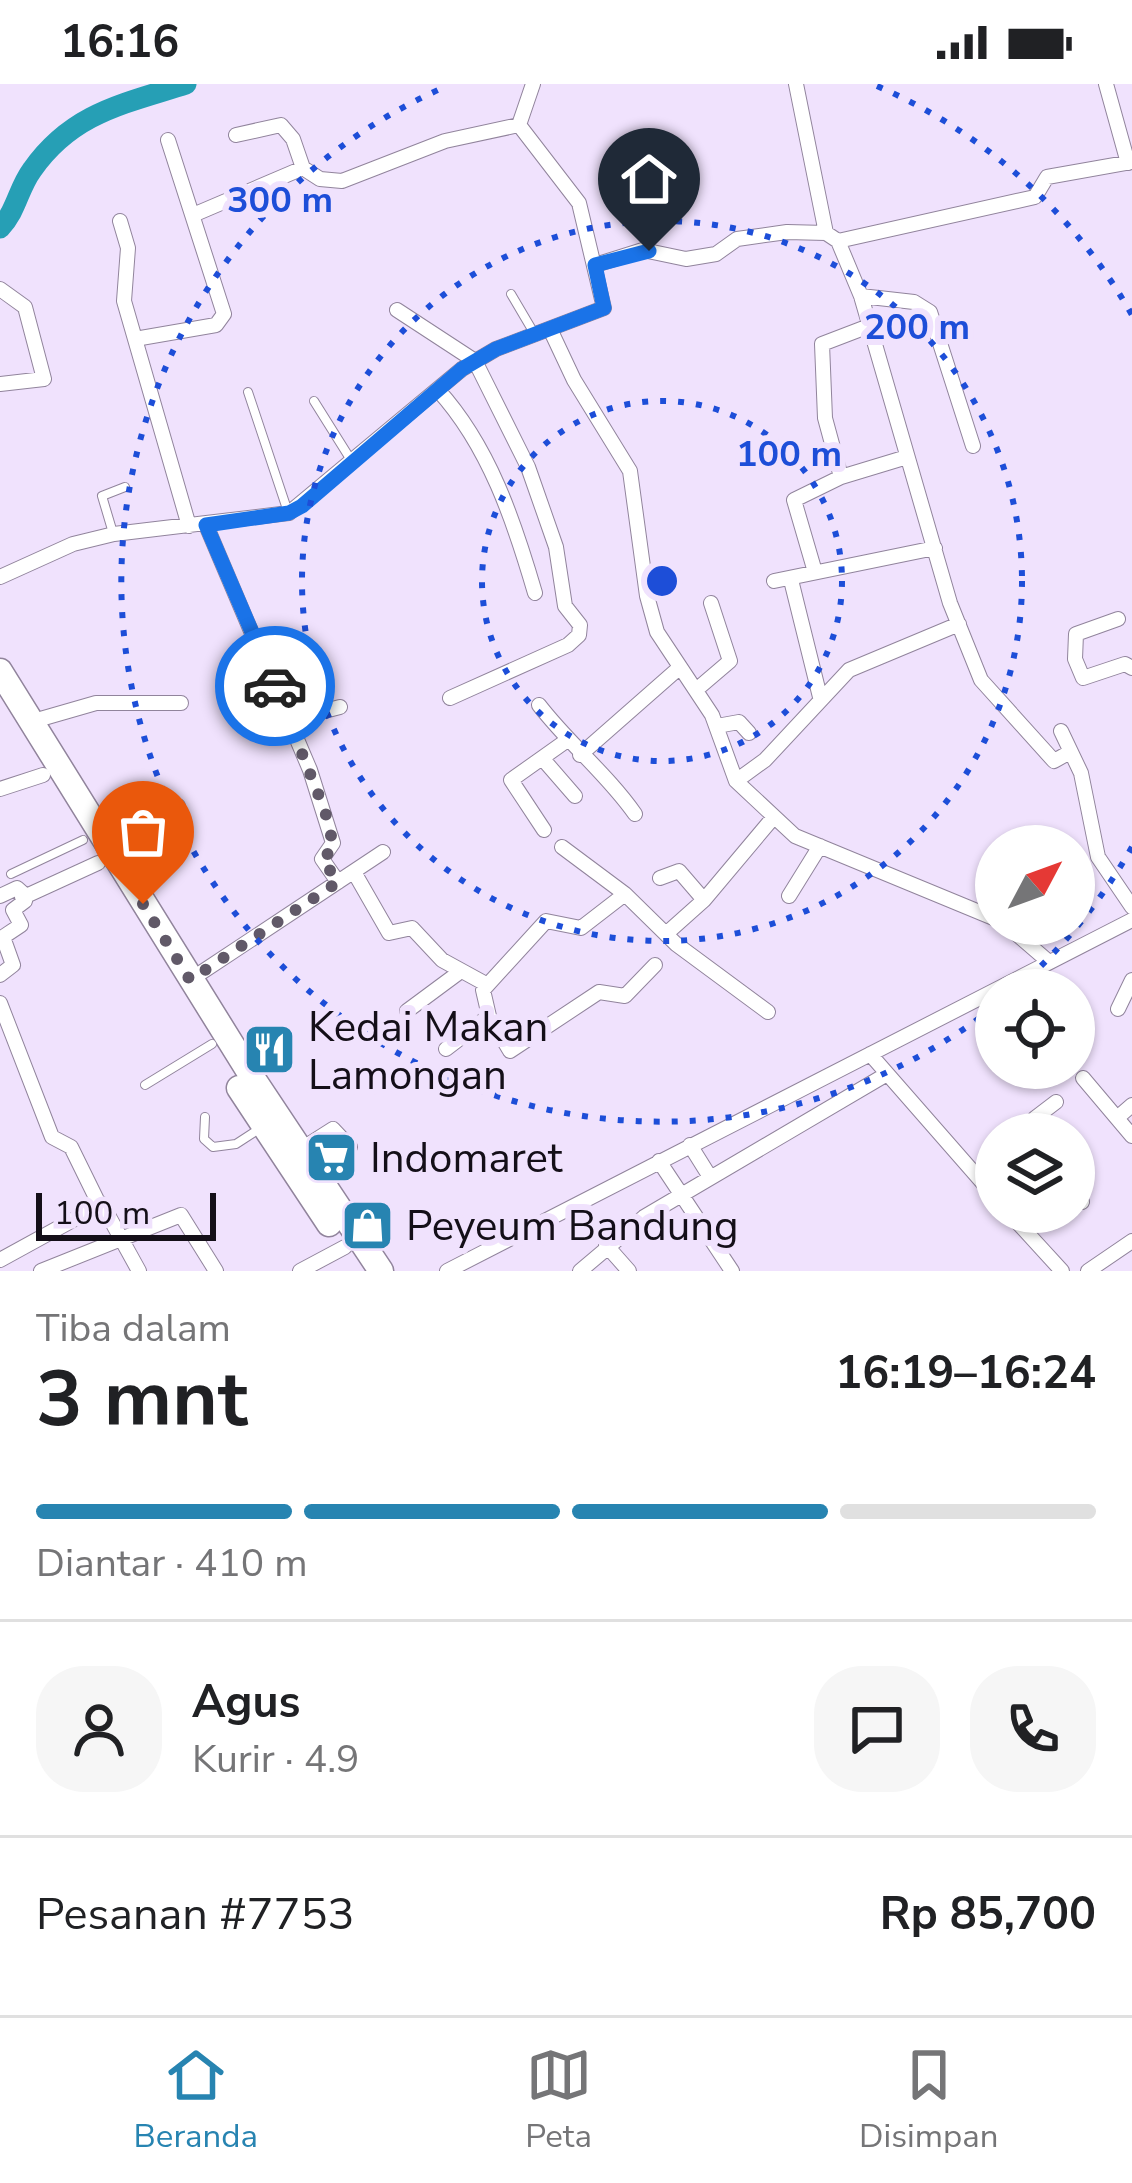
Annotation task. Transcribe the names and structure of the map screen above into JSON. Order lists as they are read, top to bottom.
{
  "places": {
    "restaurant": ["Kedai Makan Lamongan"],
    "supermarket": ["Indomaret"],
    "shop": ["Peyeum Bandung"]
  },
  "scale_bar": "100 m",
  "north": "top right",
  "page": {
    "status": "16:16",
    "scale": "100 m",
    "heading": ["3 mnt", "Tiba dalam", "16:19–16:24"],
    "panel": [
      "Agus",
      "Kurir · 4.9",
      "Pesanan #7753",
      "Rp 85,700"
    ],
    "bar": "Diantar · 410 m",
    "tabs": ["Beranda", "Peta", "Disimpan"]
  },
  "rings": ["300 m", "200 m", "100 m"]
}
